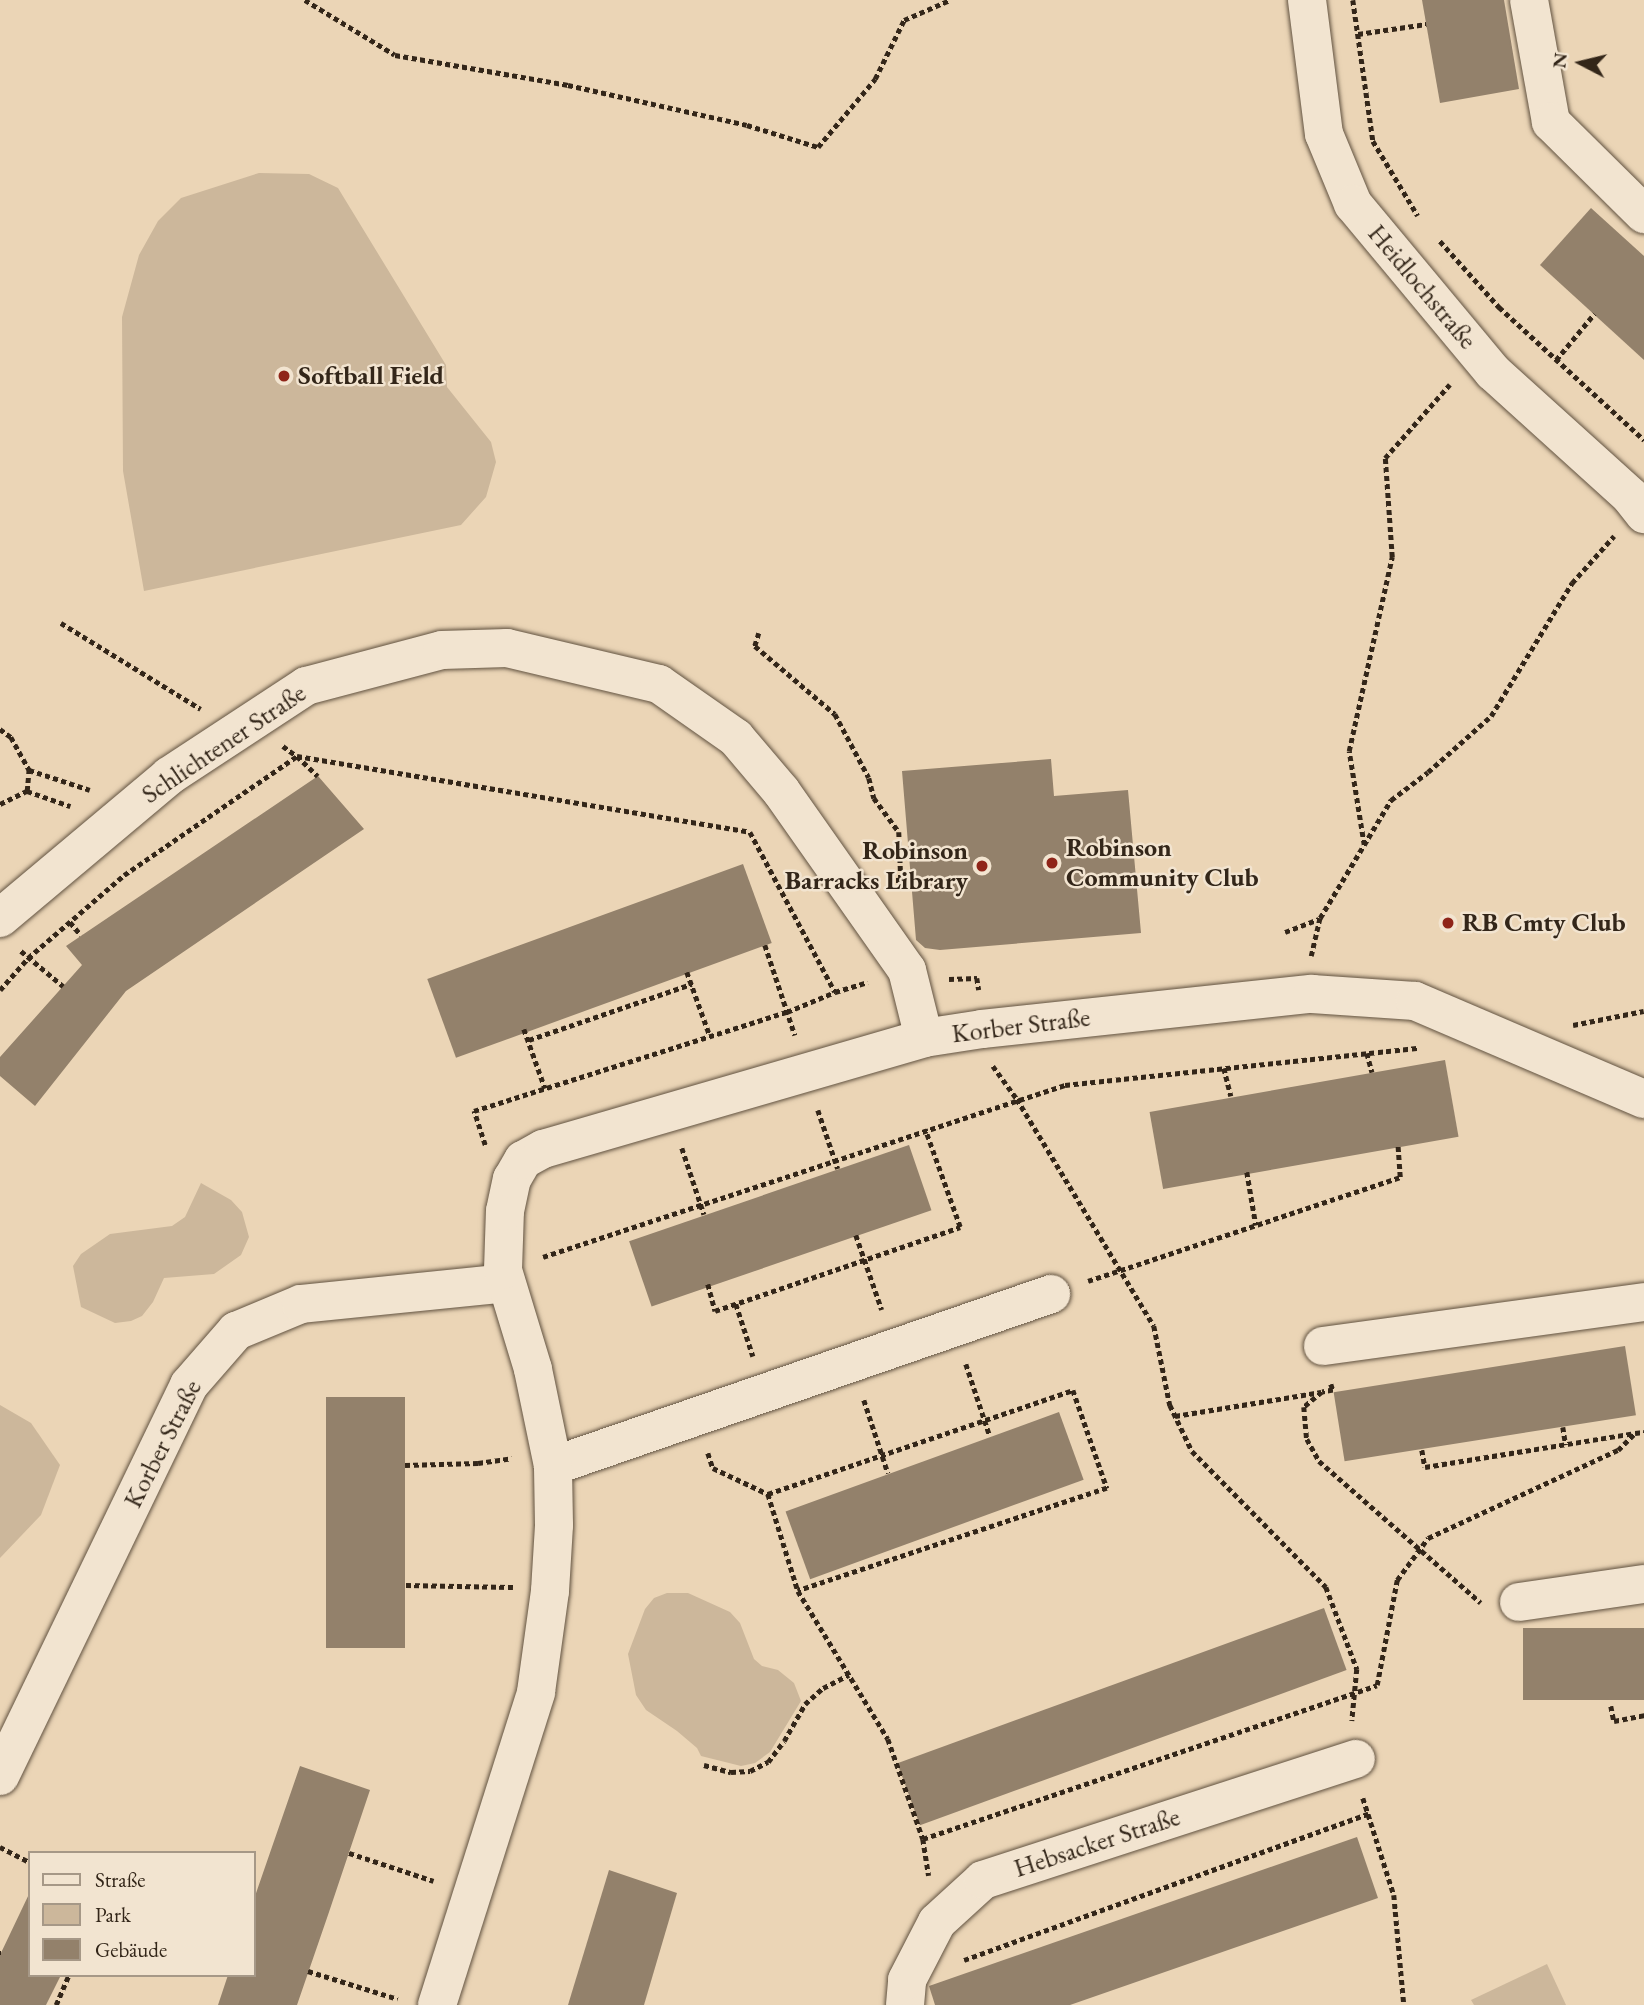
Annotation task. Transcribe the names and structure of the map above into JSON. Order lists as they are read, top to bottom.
{
  "streets": {
    "street": [
      "Heidlochstraße",
      "Schlichtener Straße",
      "Korber Straße",
      "Hebsacker Straße"
    ]
  },
  "crossings": [
    ["Schlichtener Straße", "Korber Straße"]
  ],
  "places": [
    "Softball Field",
    "Robinson Community Club",
    "Robinson Barracks Library",
    "RB Cmty Club"
  ],
  "legend": ["Straße", "Park", "Gebäude"],
  "north": "left"
}
